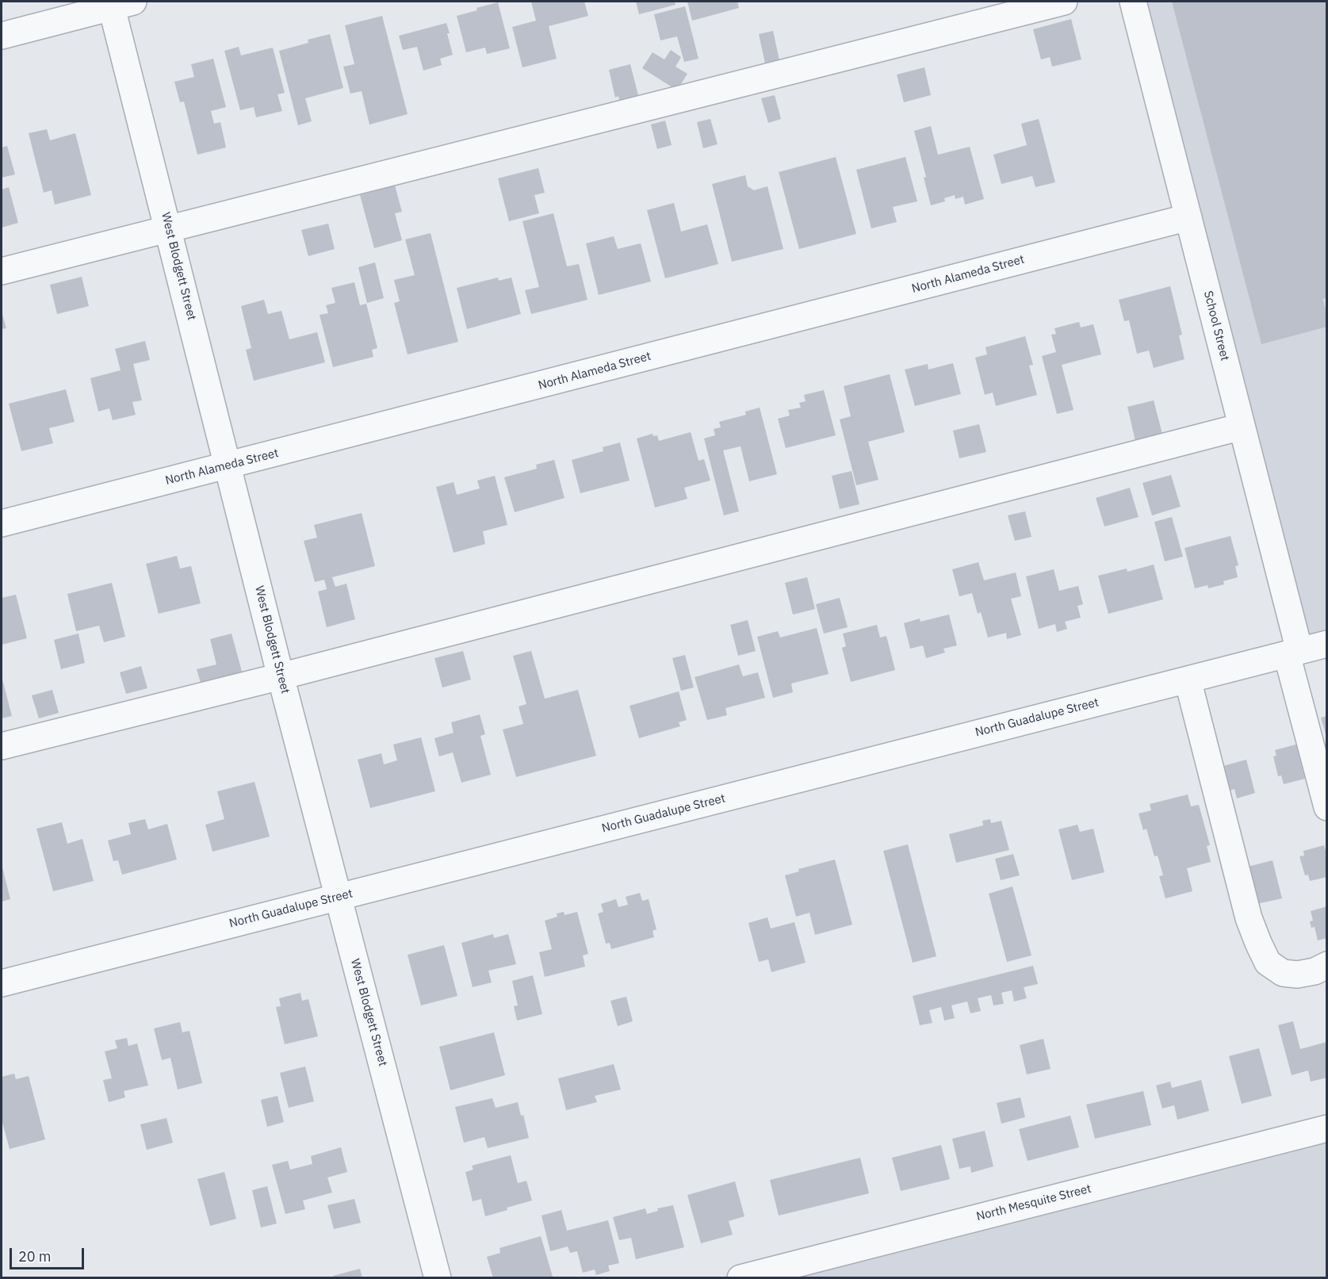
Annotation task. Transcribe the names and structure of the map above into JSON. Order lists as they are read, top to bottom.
{
  "streets": {
    "street": [
      "West Blodgett Street",
      "North Alameda Street",
      "School Street",
      "North Guadalupe Street",
      "North Mesquite Street"
    ]
  },
  "crossings": [
    ["West Blodgett Street", "North Alameda Street"],
    ["West Blodgett Street", "North Guadalupe Street"],
    ["North Alameda Street", "School Street"],
    ["School Street", "North Guadalupe Street"]
  ],
  "scale_bar": "20 m"
}
